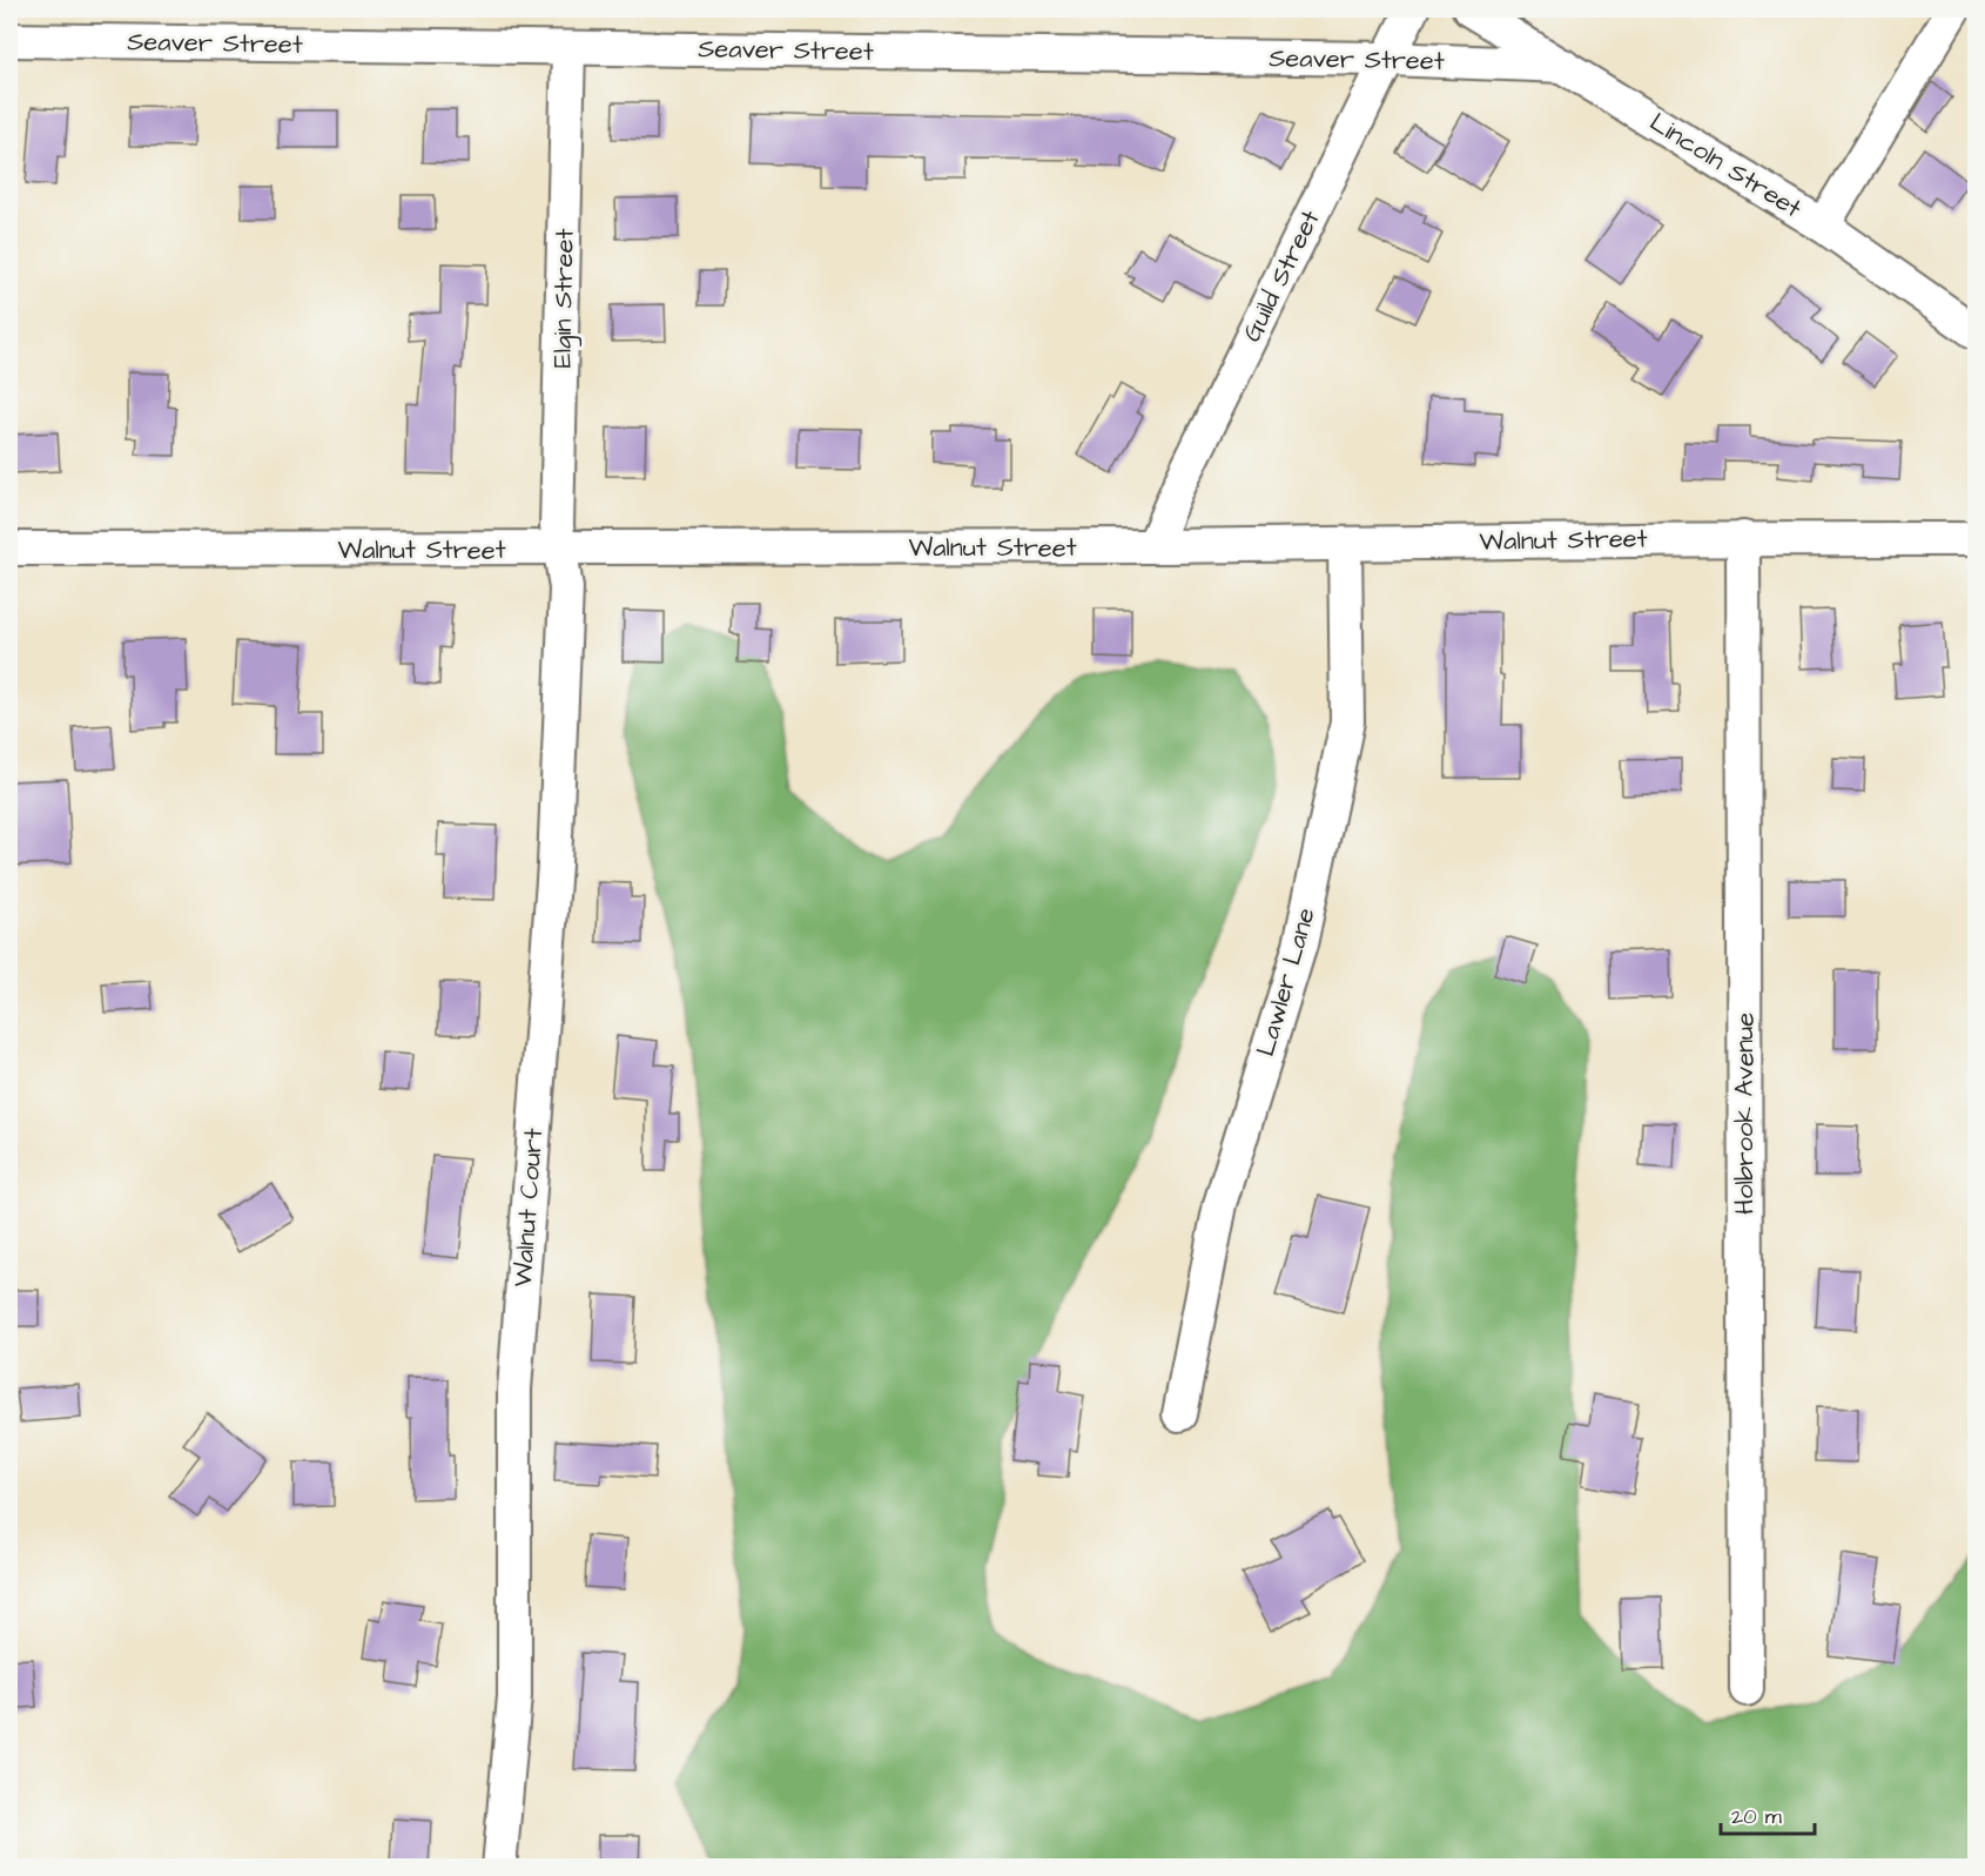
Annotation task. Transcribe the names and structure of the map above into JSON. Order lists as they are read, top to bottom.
{
  "streets": {
    "street": [
      "Seaver Street",
      "Lincoln Street",
      "Guild Street",
      "Elgin Street",
      "Walnut Street",
      "Lawler Lane",
      "Holbrook Avenue",
      "Walnut Court"
    ]
  },
  "crossings": [
    ["Seaver Street", "Lincoln Street"],
    ["Seaver Street", "Guild Street"],
    ["Seaver Street", "Elgin Street"],
    ["Guild Street", "Walnut Street"],
    ["Elgin Street", "Walnut Street"],
    ["Elgin Street", "Walnut Court"],
    ["Walnut Street", "Lawler Lane"],
    ["Walnut Street", "Holbrook Avenue"],
    ["Walnut Street", "Walnut Court"]
  ],
  "scale_bar": "20 m"
}
